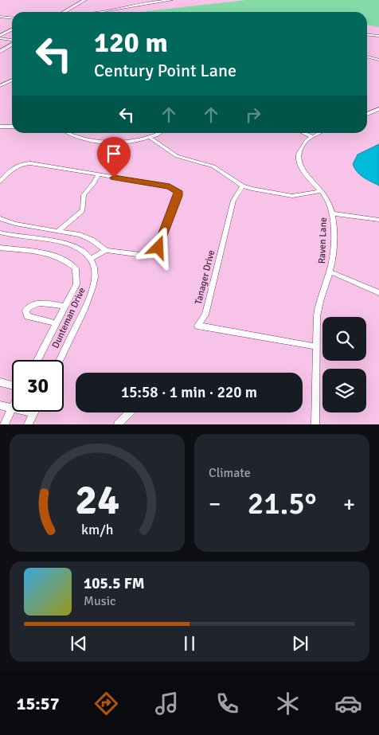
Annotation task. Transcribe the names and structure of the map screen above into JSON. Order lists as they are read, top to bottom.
{
  "streets": {
    "street": ["Raven Lane", "Tanager Drive", "Dunteman Drive"]
  },
  "crossings": [
    ["Raven Lane", "Tanager Drive"]
  ],
  "page": {
    "turn": ["120 m", "Century Point Lane"],
    "limit": "30",
    "trip": "15:58 · 1 min · 220 m",
    "tile": "Climate",
    "heat": ["−", "21.5°", "+"],
    "song": ["105.5 FM", "Music"],
    "tabs": "15:57",
    "gauge": ["24", "km/h"]
  }
}
